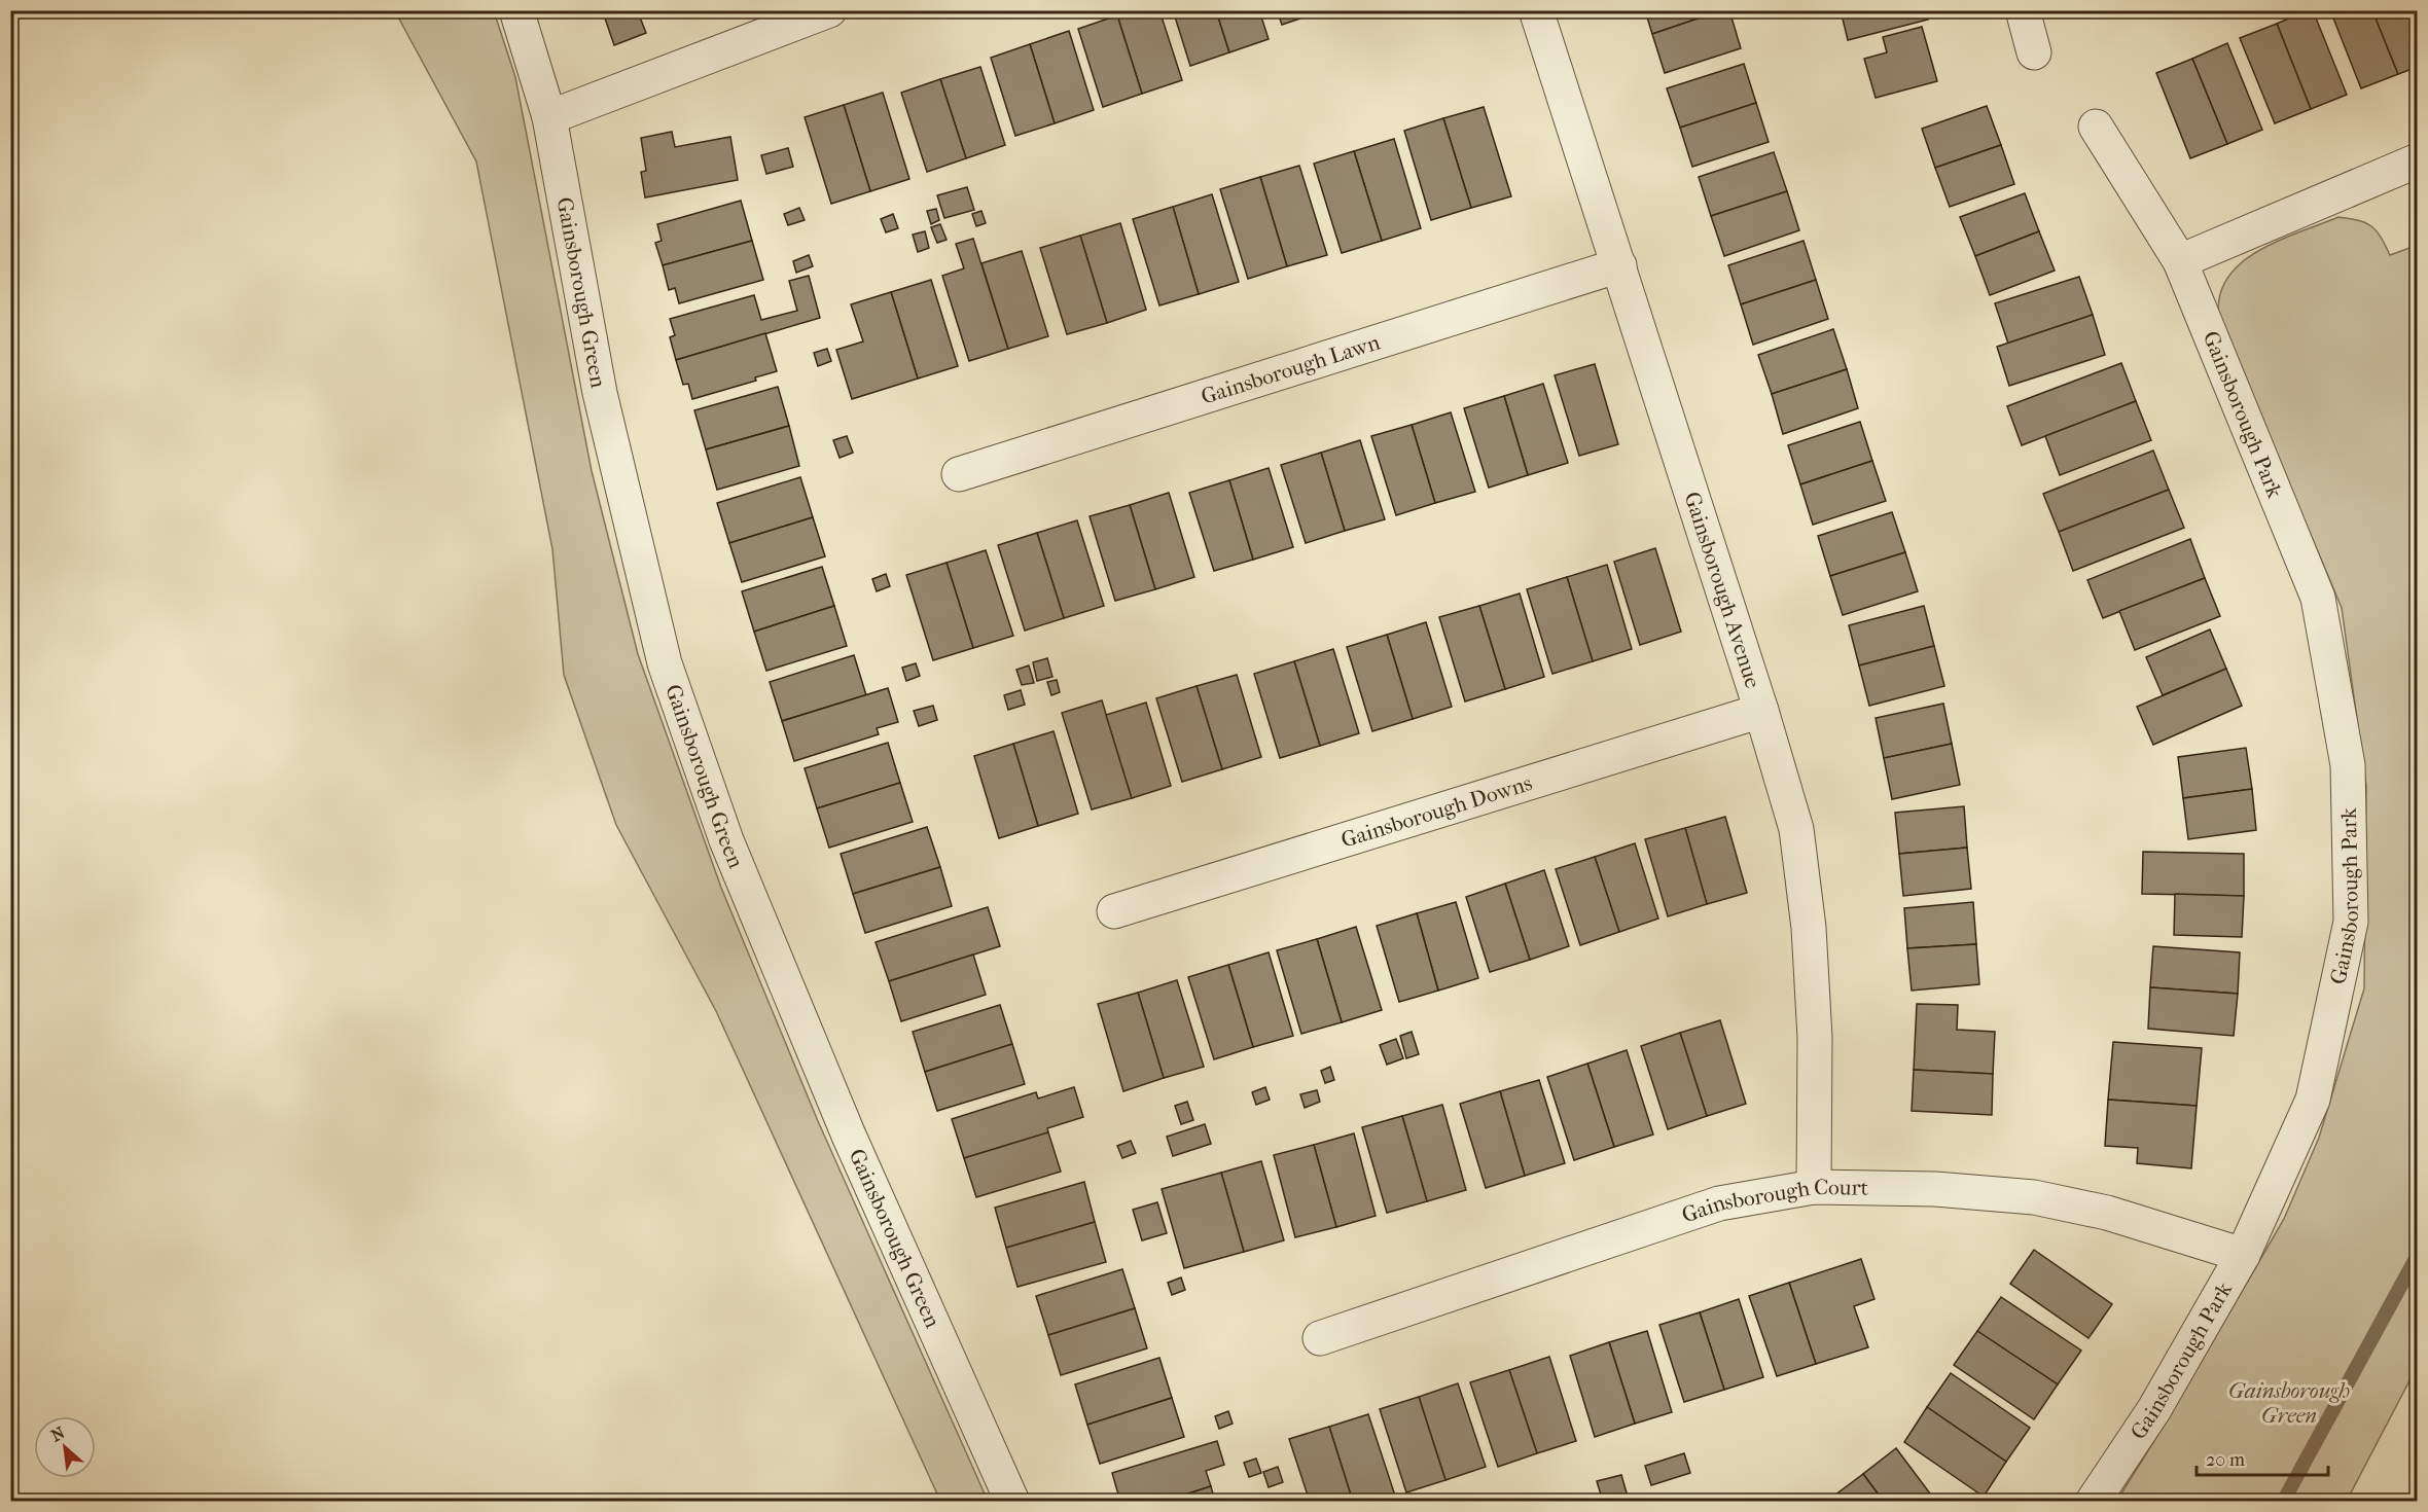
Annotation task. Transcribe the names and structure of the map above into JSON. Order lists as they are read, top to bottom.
{
  "streets": {
    "street": [
      "Gainsborough Green",
      "Gainsborough Lawn",
      "Gainsborough Park",
      "Gainsborough Avenue",
      "Gainsborough Downs",
      "Gainsborough Court"
    ]
  },
  "crossings": [
    ["Gainsborough Lawn", "Gainsborough Avenue"],
    ["Gainsborough Park", "Gainsborough Court"],
    ["Gainsborough Avenue", "Gainsborough Downs"],
    ["Gainsborough Avenue", "Gainsborough Court"]
  ],
  "parks": ["Gainsborough Green"],
  "scale_bar": "20 m",
  "north": "top left"
}
